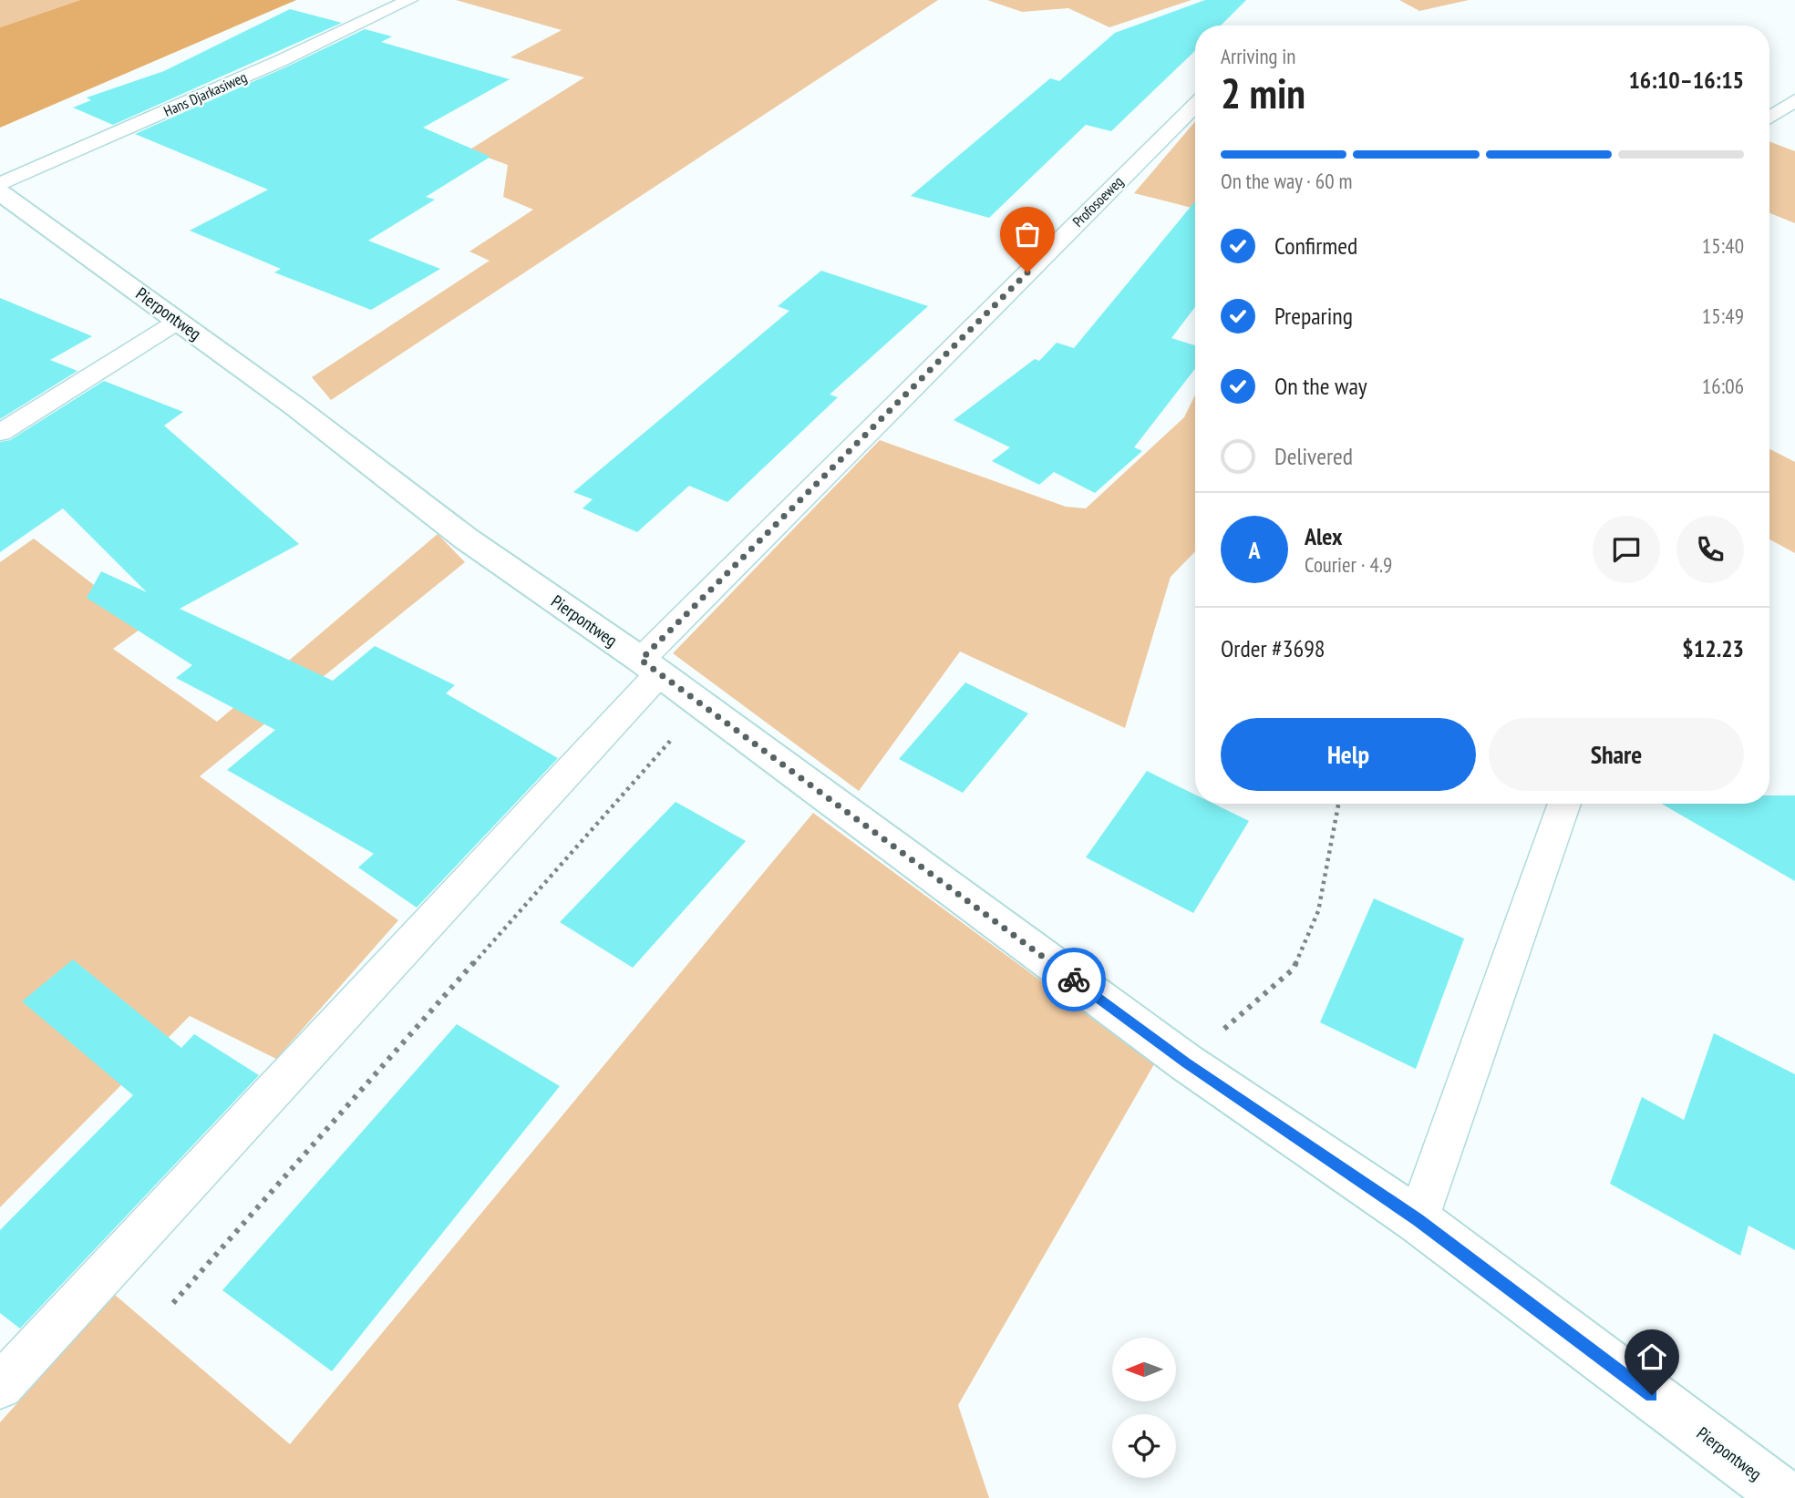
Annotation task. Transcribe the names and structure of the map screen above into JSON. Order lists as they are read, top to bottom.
{
  "streets": {
    "street": ["Pierpontweg"],
    "lane": ["Hans Djarkasiweg", "Profosoeweg"]
  },
  "crossings": [
    ["Profosoeweg", "Pierpontweg"]
  ],
  "north": "left",
  "page": {
    "heading": ["2 min", "Arriving in", "16:10–16:15"],
    "panel": [
      "Alex",
      "Courier · 4.9",
      "Order #3698",
      "$12.23"
    ],
    "bar": "On the way · 60 m",
    "list": [
      ["Confirmed", "15:40"],
      ["Preparing", "15:49"],
      ["On the way", "16:06"],
      "Delivered"
    ],
    "round": "A",
    "buttons": ["Help", "Share"]
  }
}
